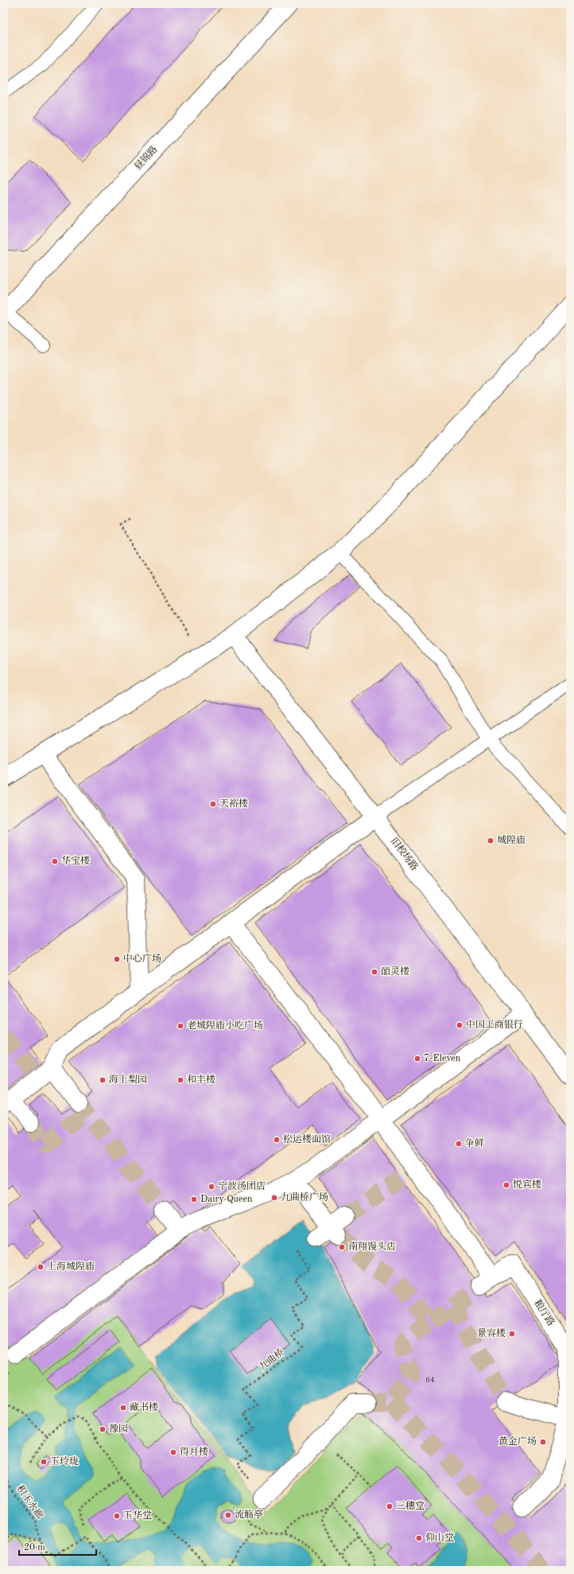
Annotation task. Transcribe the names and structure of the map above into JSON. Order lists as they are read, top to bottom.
{
  "streets": {
    "street": ["昼锦路", "旧校场路", "粮厅路"],
    "path": ["九曲桥", "积玉水廊"]
  },
  "places": [
    "天裕楼",
    "城隍庙",
    "华宝楼",
    "中心广场",
    "皕灵楼",
    "中国工商银行",
    "老城隍庙小吃广场",
    "7-Eleven",
    "海上梨园",
    "和丰楼",
    "松运楼面馆",
    "争鲜",
    "悦宾楼",
    "宁波汤团店",
    "九曲桥广场",
    "Dairy Queen",
    "南翔馒头店",
    "上海城隍庙",
    "景容楼",
    "藏书楼",
    "豫园",
    "黄金广场",
    "得月楼",
    "玉玲珑",
    "三穗堂",
    "流觞亭",
    "玉华堂",
    "仰山堂"
  ],
  "house_numbers": ["64"],
  "scale_bar": "20 m"
}
